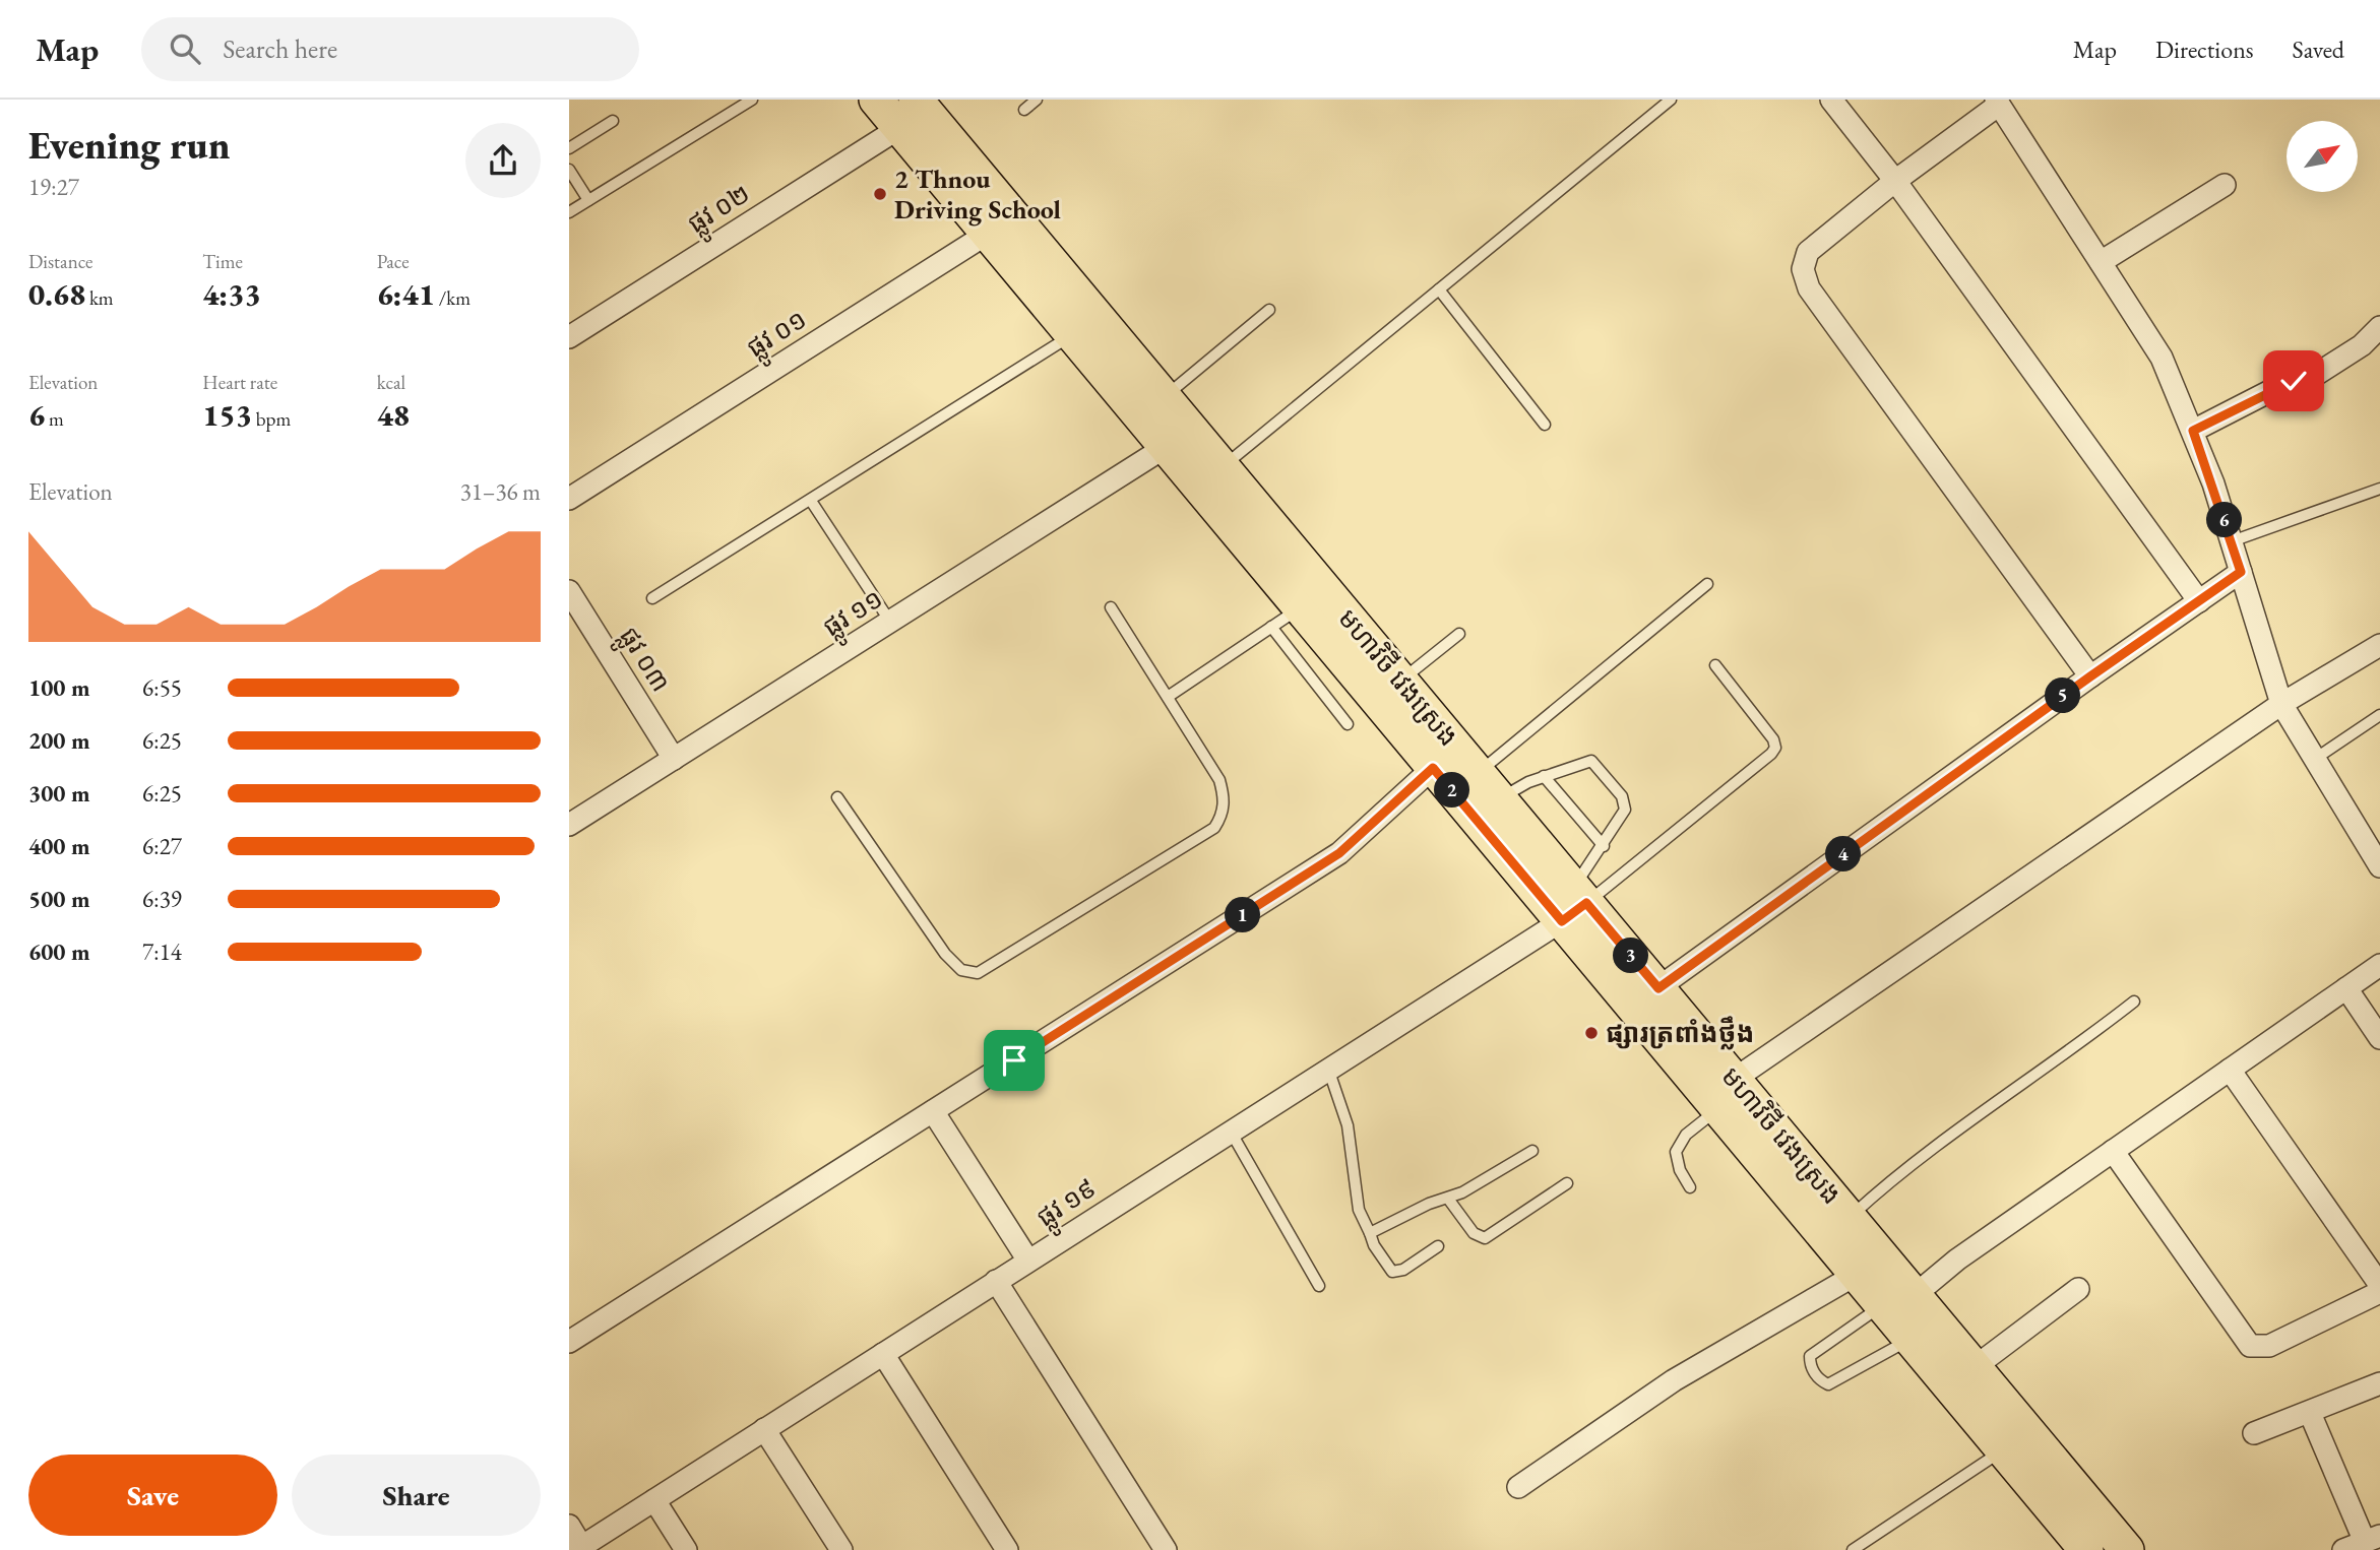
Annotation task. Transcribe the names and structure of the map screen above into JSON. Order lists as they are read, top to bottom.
{
  "streets": {
    "main road": ["មហាវិថី វេងស្រេង"],
    "street": [
      "ផ្លូវ ០២",
      "ផ្លូវ ០១",
      "ផ្លូវ ១១",
      "ផ្លូវ ០៣",
      "ផ្លូវ ១៩"
    ]
  },
  "crossings": [
    ["ផ្លូវ ០២", "មហាវិថី វេងស្រេង"],
    ["ផ្លូវ ០១", "មហាវិថី វេងស្រេង"],
    ["ផ្លូវ ១១", "ផ្លូវ ០៣"],
    ["ផ្លូវ ១១", "មហាវិថី វេងស្រេង"],
    ["មហាវិថី វេងស្រេង", "ផ្លូវ ១៩"]
  ],
  "places": ["2 Thnou Driving School", "ផ្សារត្រពាំងថ្លឹង"],
  "north": "top right",
  "page": {
    "header": "Map",
    "search": "Search here",
    "nav": ["Map", "Directions", "Saved"],
    "heading": ["Evening run", "19:27"],
    "stats": [
      ["Distance", "0.68 km"],
      ["Time", "4:33"],
      ["Pace", "6:41 /km"],
      ["Elevation", "6 m"],
      ["Heart rate", "153 bpm"],
      ["kcal", "48"]
    ],
    "chart": ["Elevation", "31–36 m"],
    "pins": [
      "6",
      "5",
      "2",
      "4",
      "1",
      "3"
    ],
    "list": [
      {
        "name": "100 m",
        "note": "6:55"
      },
      {
        "name": "200 m",
        "note": "6:25"
      },
      {
        "name": "300 m",
        "note": "6:25"
      },
      {
        "name": "400 m",
        "note": "6:27"
      },
      {
        "name": "500 m",
        "note": "6:39"
      },
      {
        "name": "600 m",
        "note": "7:14"
      }
    ],
    "buttons": ["Save", "Share"]
  }
}
